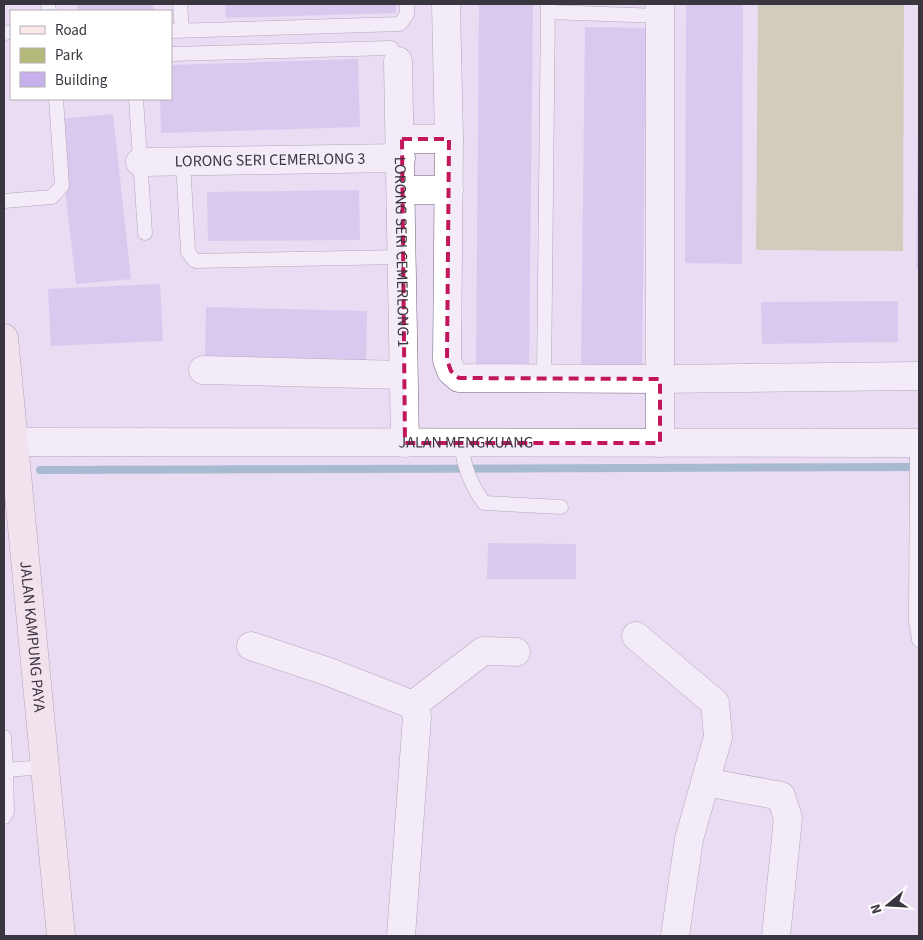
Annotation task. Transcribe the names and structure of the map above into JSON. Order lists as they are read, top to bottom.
{
  "streets": {
    "street": [
      "LORONG SERI CEMERLONG 3",
      "LORONG SERI CEMERLONG 1",
      "JALAN MENGKUANG",
      "JALAN KAMPUNG PAYA"
    ]
  },
  "crossings": [
    ["LORONG SERI CEMERLONG 3", "LORONG SERI CEMERLONG 1"],
    ["LORONG SERI CEMERLONG 1", "JALAN MENGKUANG"],
    ["JALAN MENGKUANG", "JALAN KAMPUNG PAYA"]
  ],
  "legend": ["Road", "Park", "Building"],
  "north": "left"
}
